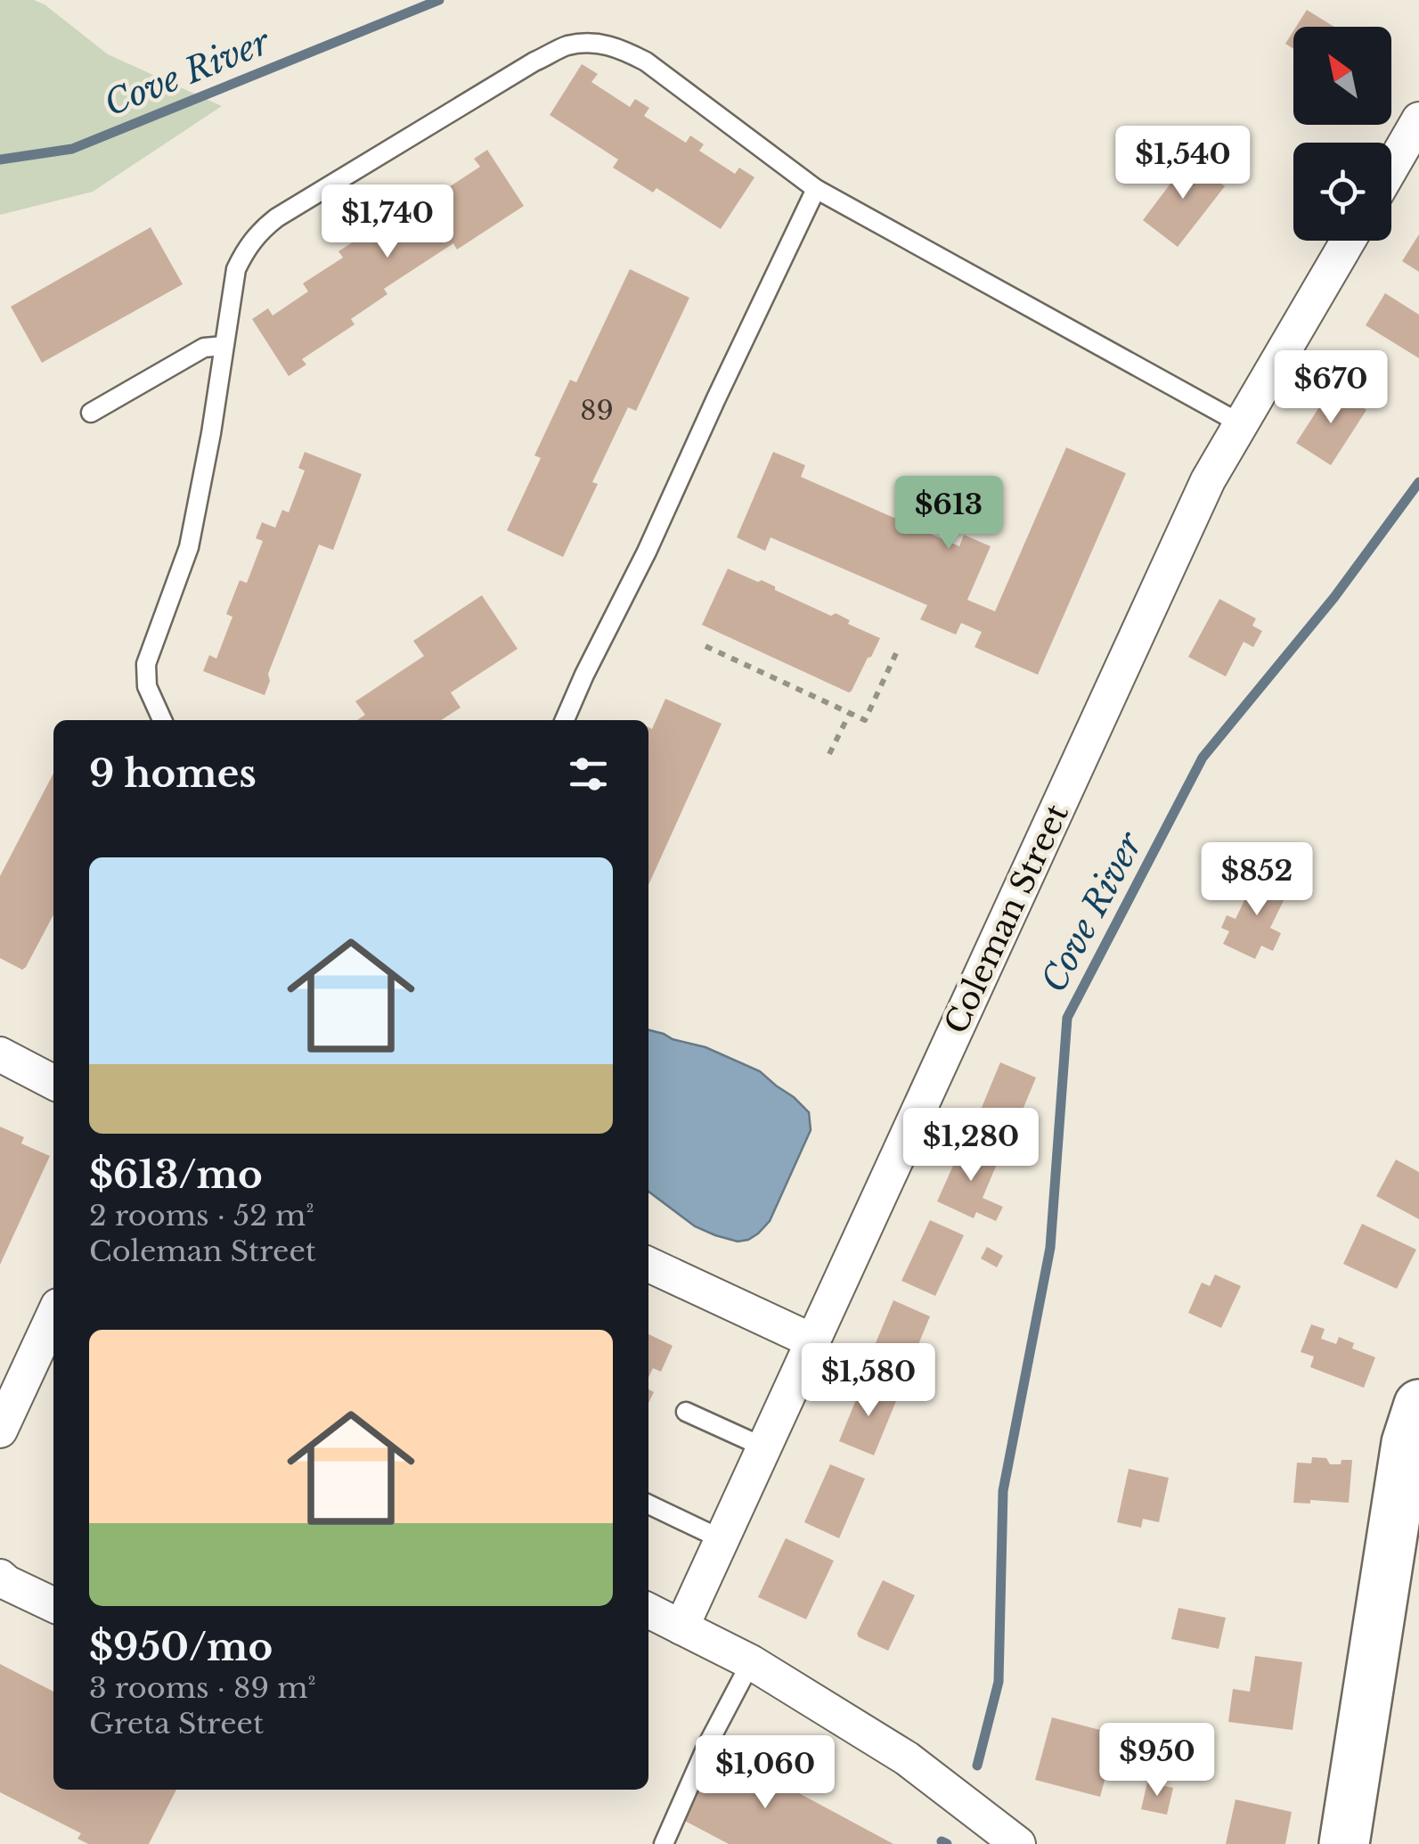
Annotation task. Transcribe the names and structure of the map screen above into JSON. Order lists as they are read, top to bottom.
{
  "streets": {
    "street": ["Coleman Street"]
  },
  "water": ["Cove River"],
  "house_numbers": ["89"],
  "north": "top left",
  "page": {
    "price": [
      "$1,540",
      "$1,740",
      "$670",
      "$613",
      "$852",
      "$1,280",
      "$1,580",
      "$950",
      "$1,060"
    ],
    "heading": "9 homes",
    "list": [
      {
        "name": "$613/mo",
        "note": "2 rooms · 52 m² · Coleman Street"
      },
      {
        "name": "$950/mo",
        "note": "3 rooms · 89 m² · Greta Street"
      }
    ]
  }
}
